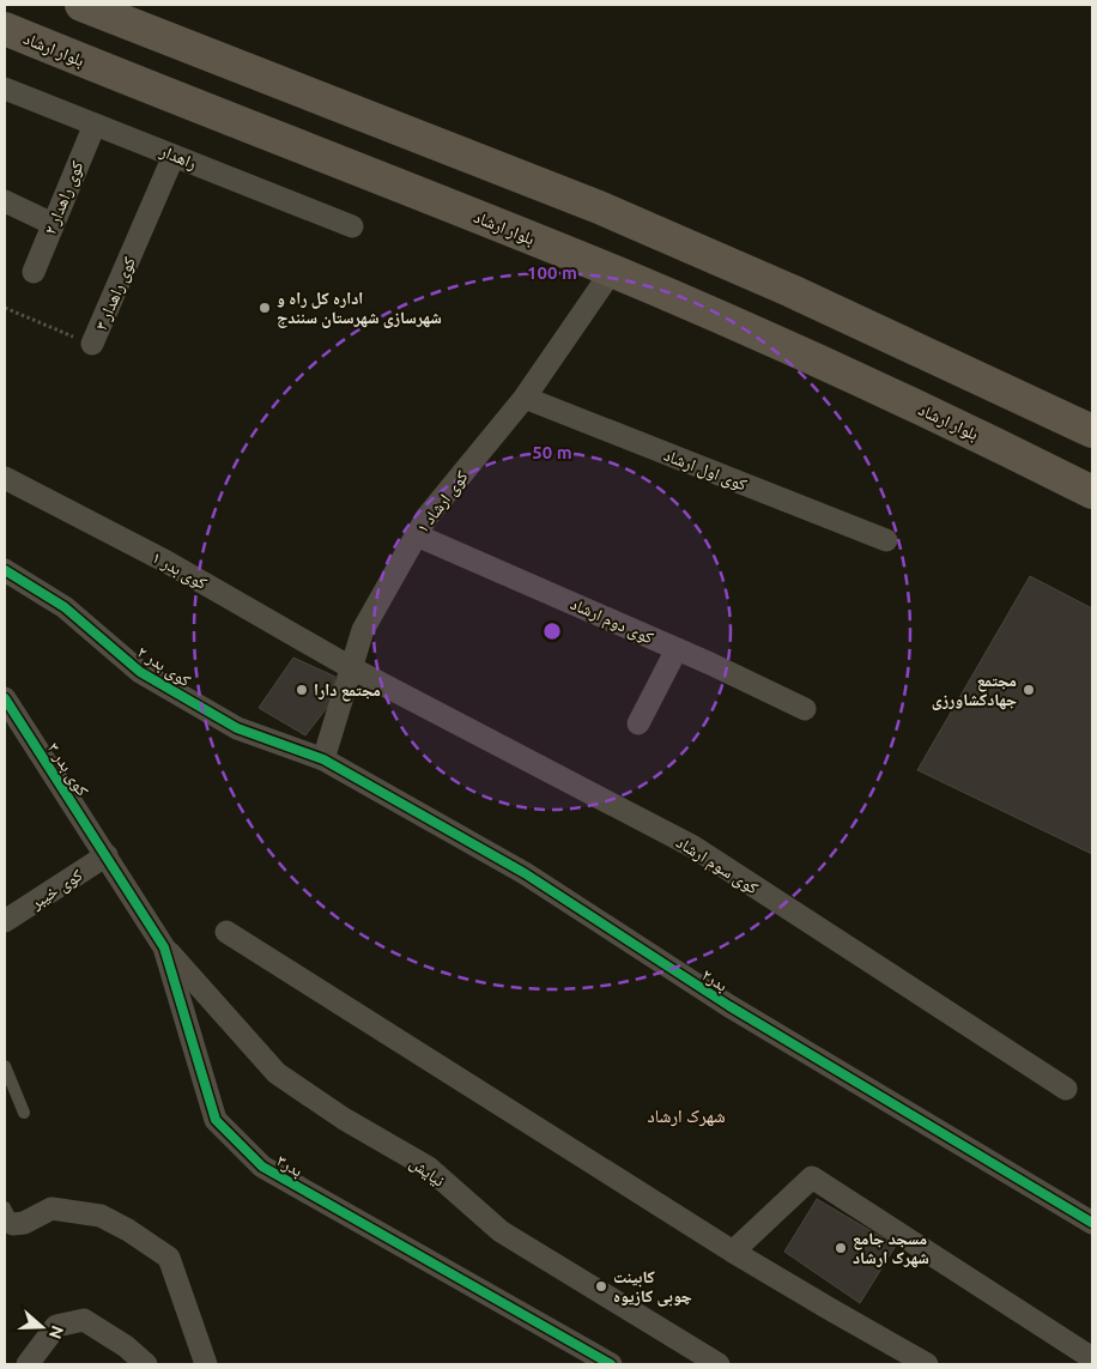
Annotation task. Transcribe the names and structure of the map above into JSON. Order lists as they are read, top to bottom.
{
  "streets": {
    "main road": ["بلوار ارشاد"],
    "street": [
      "راهدار",
      "کوی راهدار ۲",
      "کوی راهدار ۳",
      "کوی اول ارشاد",
      "کوی ارشاد ۱",
      "کوی بدر ۱",
      "کوی دوم ارشاد",
      "کوی بدر ۲",
      "کوی بدر ۳",
      "کوی سوم ارشاد",
      "کوی خیبر",
      "بدر۲",
      "بدر۳",
      "نیایش"
    ]
  },
  "crossings": [
    ["بلوار ارشاد", "کوی ارشاد ۱"],
    ["راهدار", "کوی راهدار ۲"],
    ["راهدار", "کوی راهدار ۳"],
    ["کوی اول ارشاد", "کوی ارشاد ۱"],
    ["کوی ارشاد ۱", "کوی بدر ۱"],
    ["کوی ارشاد ۱", "کوی دوم ارشاد"],
    ["کوی ارشاد ۱", "کوی بدر ۲"],
    ["کوی ارشاد ۱", "کوی سوم ارشاد"],
    ["کوی ارشاد ۱", "بدر۲"],
    ["کوی بدر ۱", "کوی سوم ارشاد"],
    ["کوی بدر ۲", "بدر۲"],
    ["کوی بدر ۳", "کوی خیبر"],
    ["کوی بدر ۳", "بدر۳"],
    ["کوی خیبر", "بدر۳"],
    ["بدر۳", "نیایش"]
  ],
  "districts": ["شهرک ارشاد"],
  "places": [
    "اداره کل راه و شهرسازی شهرستان سنندج",
    "مجتمع دارا",
    "مجتمع جهادکشاورزی",
    "مسجد جامع شهرک ارشاد",
    "کابینت چوبی کازیوه"
  ],
  "north": "right",
  "rings": ["100 m", "50 m"]
}
